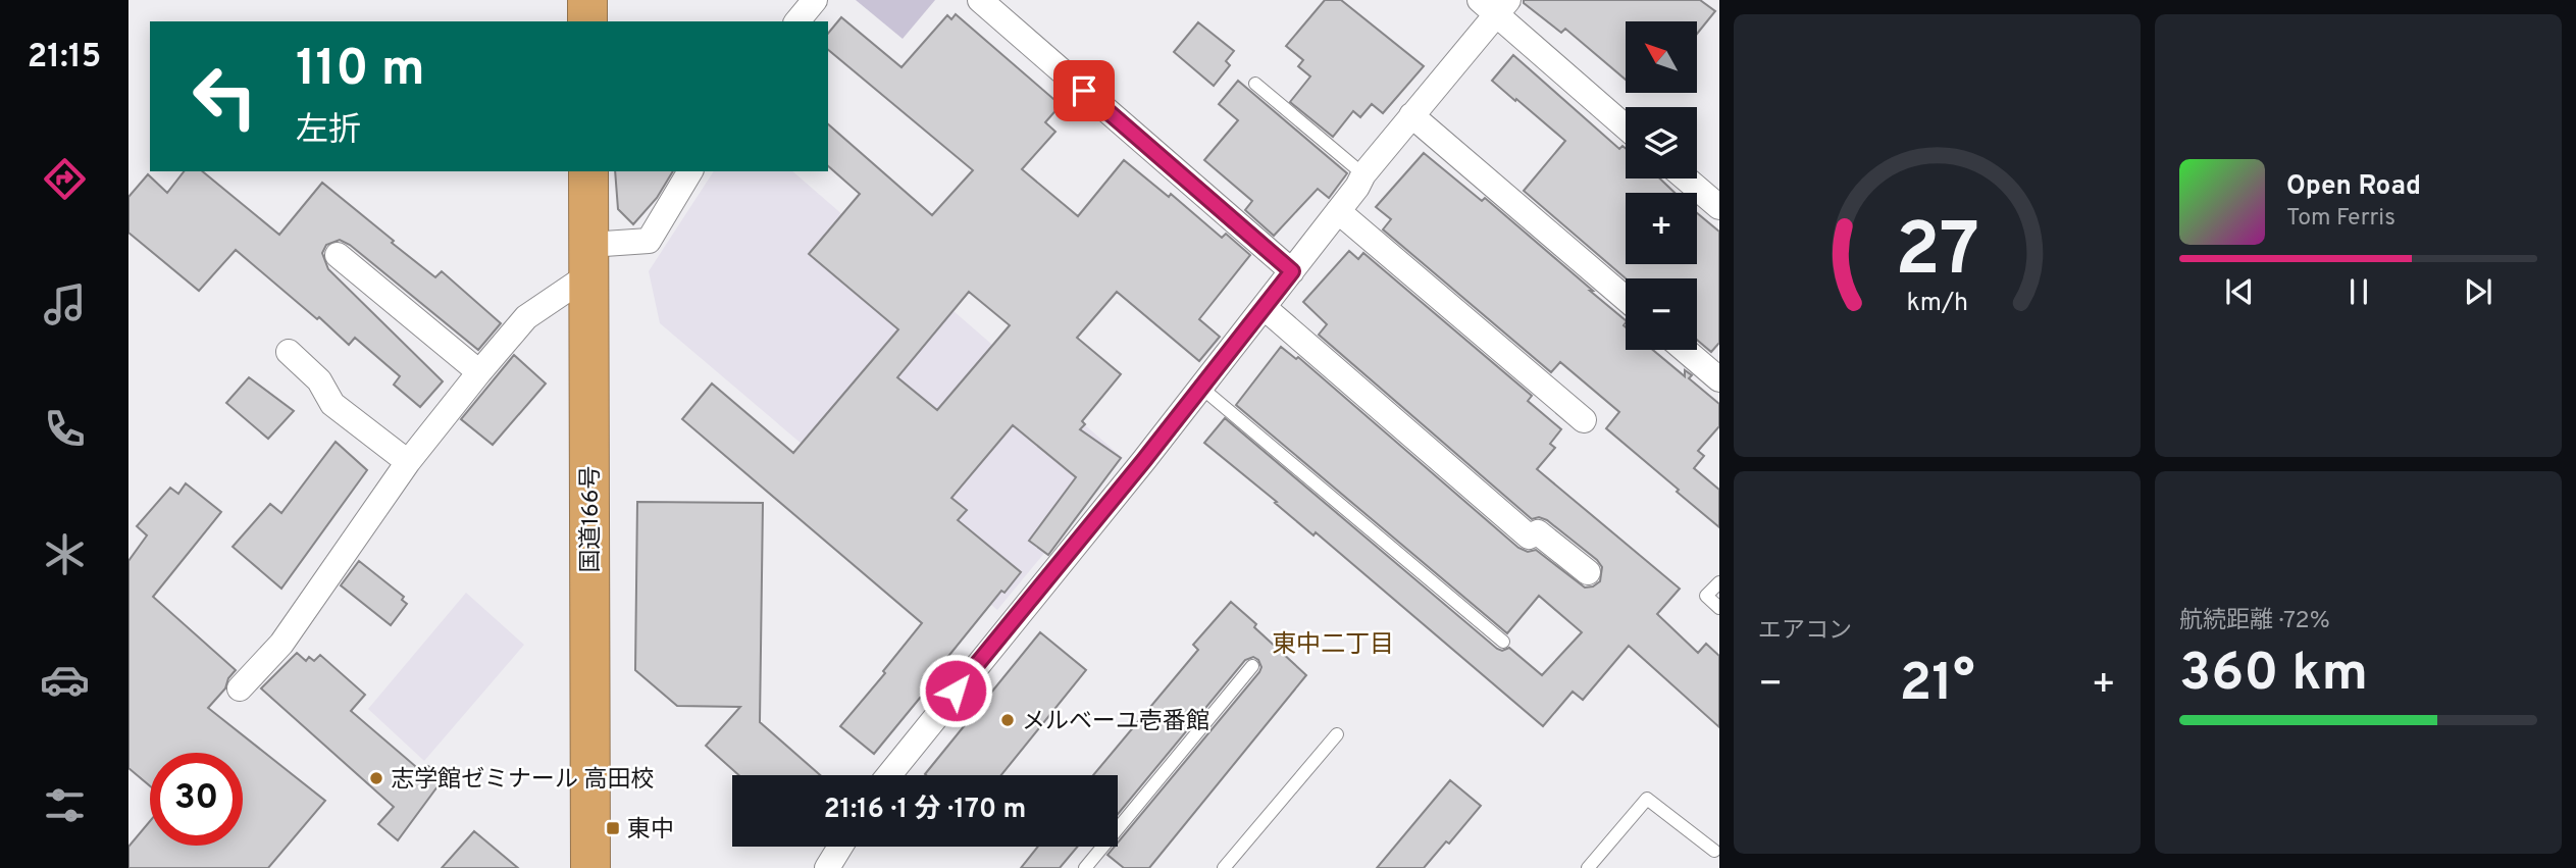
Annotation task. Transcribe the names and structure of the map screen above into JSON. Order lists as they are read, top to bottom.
{
  "streets": {
    "highway": ["国道166号"]
  },
  "districts": ["東中二丁目"],
  "places": {
    "other": ["メルベーユ壱番館", "志学館ゼミナール 高田校"],
    "transit": ["東中"]
  },
  "north": "top left",
  "page": {
    "tabs": "21:15",
    "map_buttons": ["+", "−"],
    "turn": ["110 m", "左折"],
    "song": ["Open Road", "Tom Ferris"],
    "tile": [
      "エアコン",
      ["航続距離 · 72%", "360 km"]
    ],
    "heat": ["−", "21°", "+"],
    "limit": "30",
    "trip": "21:16 · 1 分 · 170 m",
    "gauge": ["27", "km/h"]
  }
}
